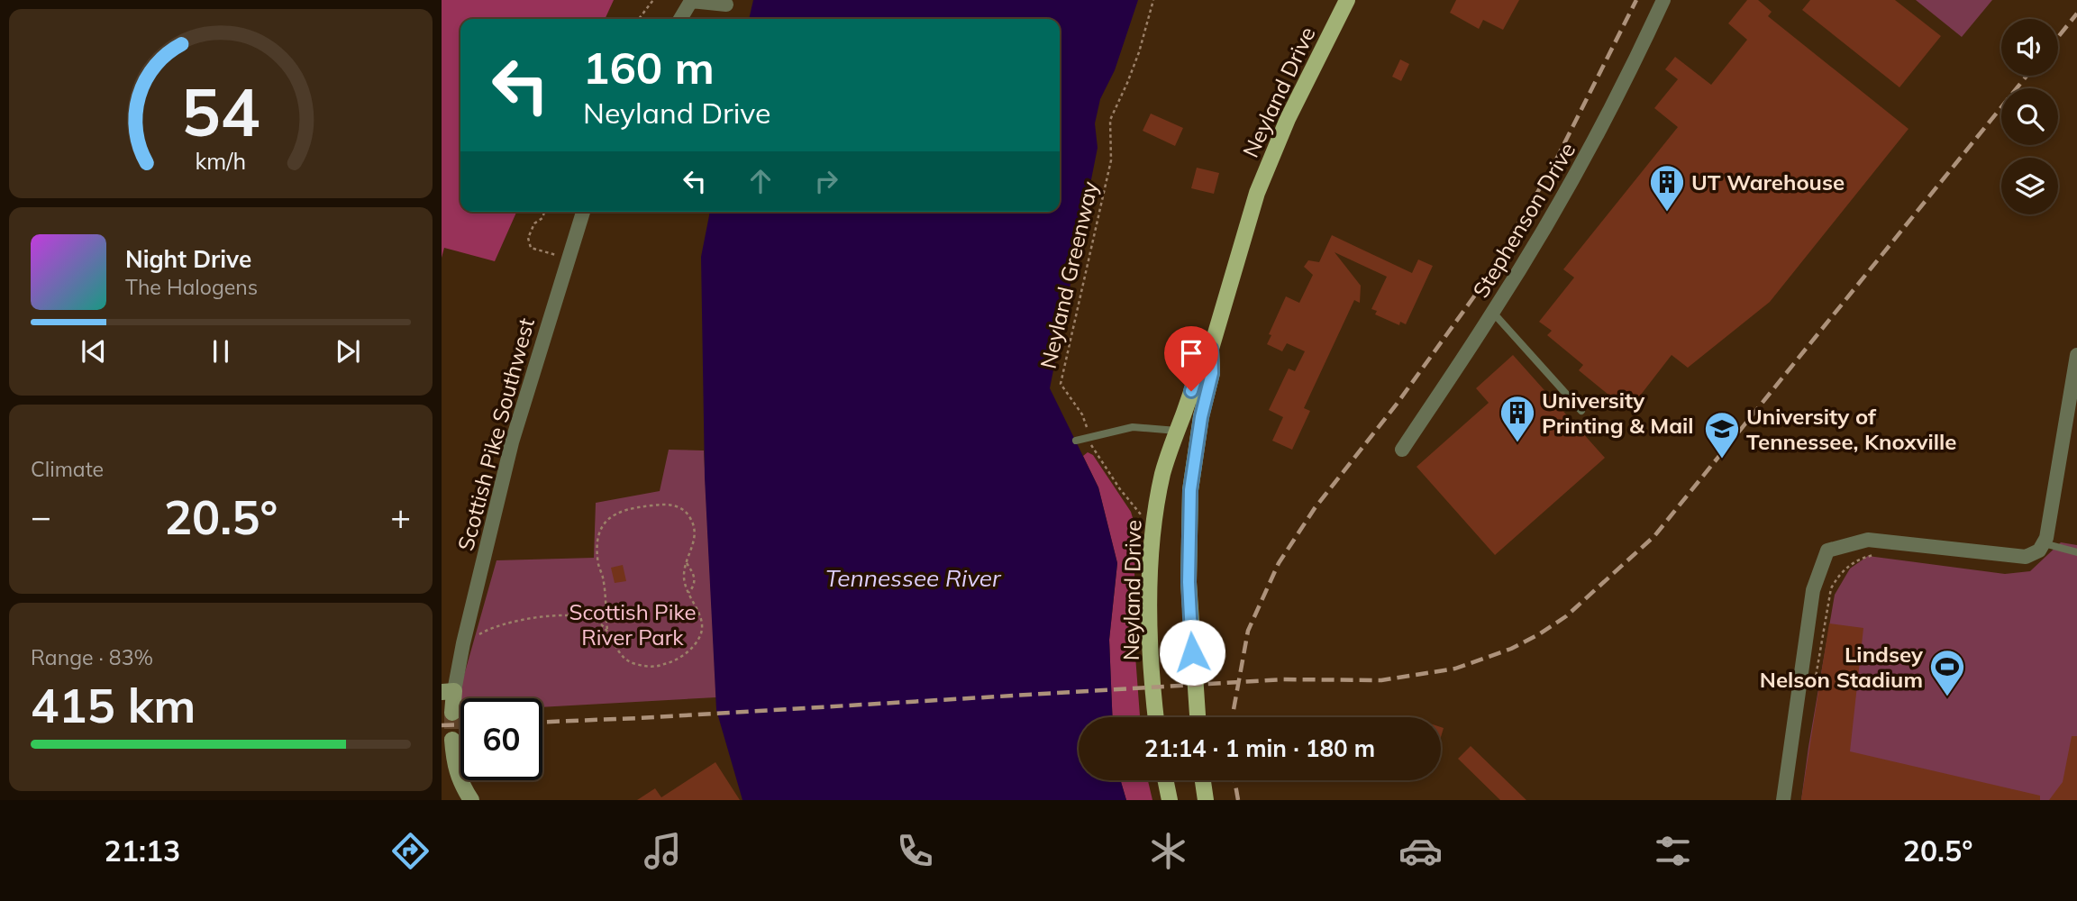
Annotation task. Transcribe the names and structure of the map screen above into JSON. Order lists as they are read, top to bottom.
{
  "streets": {
    "main road": ["Neyland Drive"],
    "street": ["Stephenson Drive", "Scottish Pike Southwest"],
    "path": ["Neyland Greenway"]
  },
  "water": ["Tennessee River"],
  "parks": ["Scottish Pike River Park"],
  "places": {
    "building": ["UT Warehouse", "University Printing & Mail"],
    "school or university": ["University of Tennessee, Knoxville"],
    "sports": ["Lindsey Nelson Stadium"]
  },
  "page": {
    "turn": ["160 m", "Neyland Drive"],
    "song": ["Night Drive", "The Halogens"],
    "tile": [
      "Climate",
      ["Range · 83%", "415 km"]
    ],
    "heat": ["−", "20.5°", "+"],
    "limit": "60",
    "trip": "21:14 · 1 min · 180 m",
    "tabs": ["21:13", "20.5°"],
    "gauge": ["54", "km/h"]
  }
}
